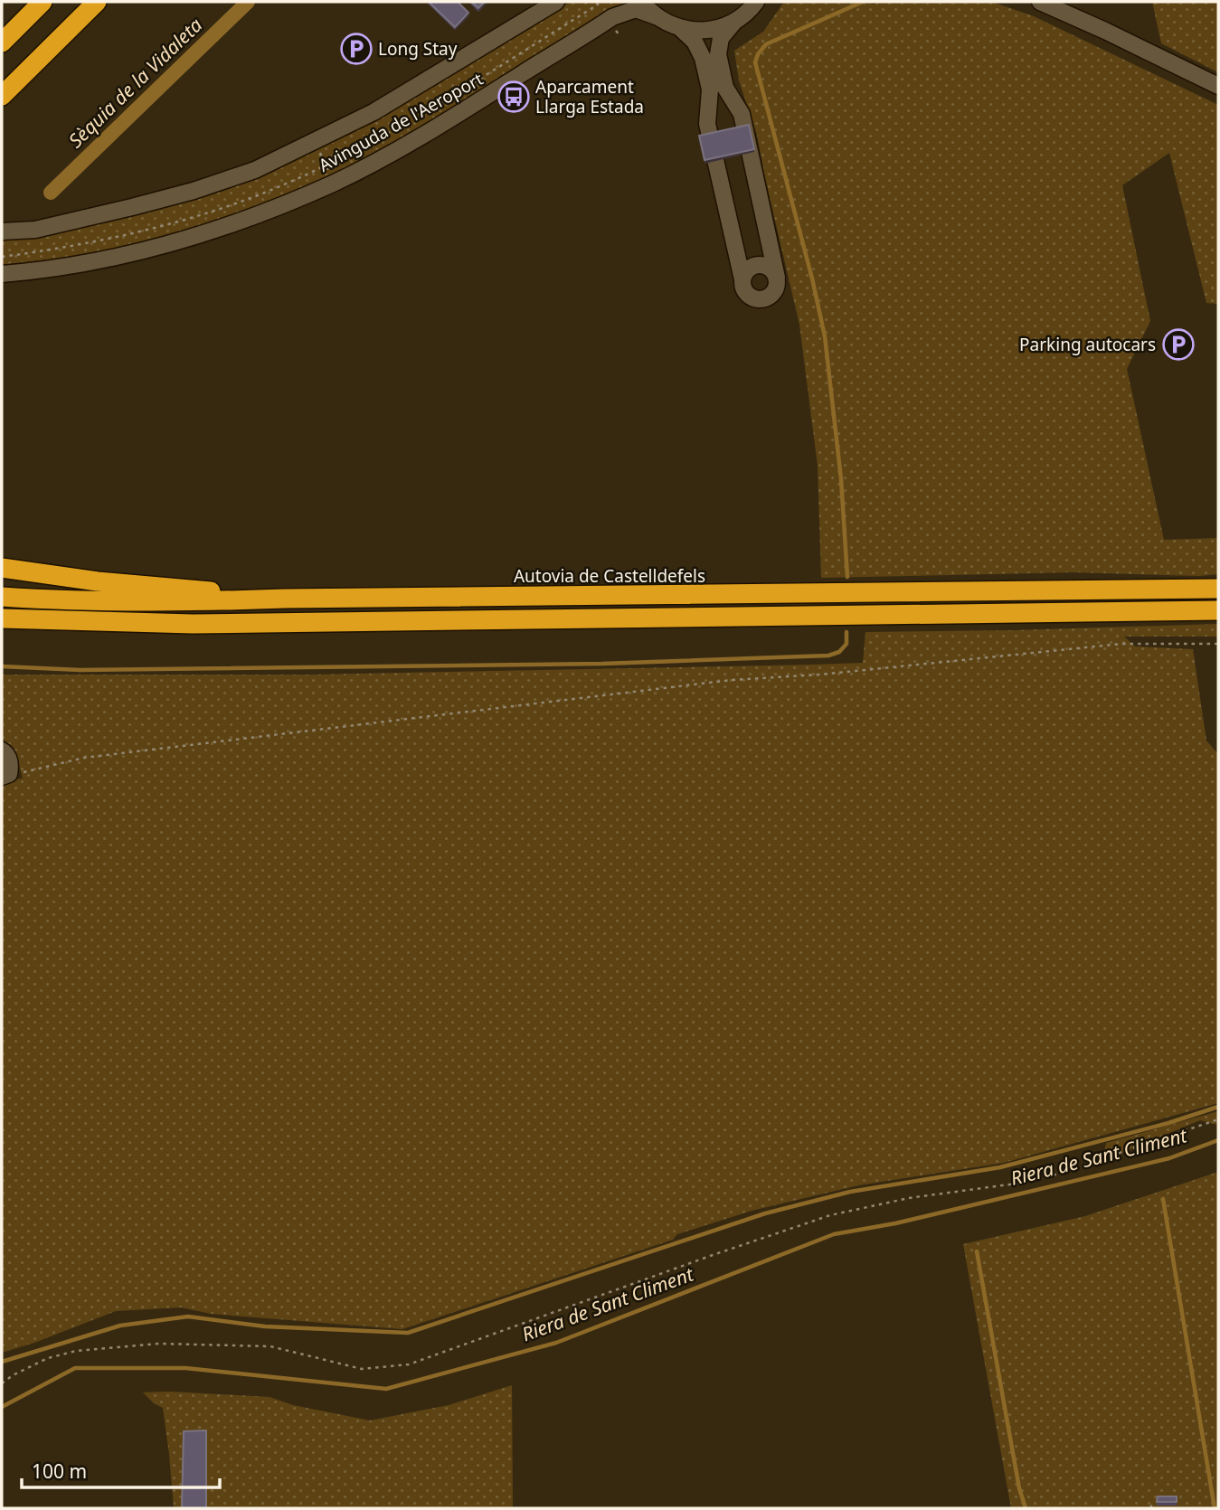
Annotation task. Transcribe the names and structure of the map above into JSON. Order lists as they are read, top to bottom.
{
  "streets": {
    "highway": ["Autovia de Castelldefels"],
    "street": ["Avinguda de l'Aeroport"]
  },
  "water": ["Sèquia de la Vidaleta", "Riera de Sant Climent"],
  "places": {
    "parking": ["Long Stay", "Parking autocars"],
    "bus stop": ["Aparcament Llarga Estada"]
  },
  "scale_bar": "100 m"
}
